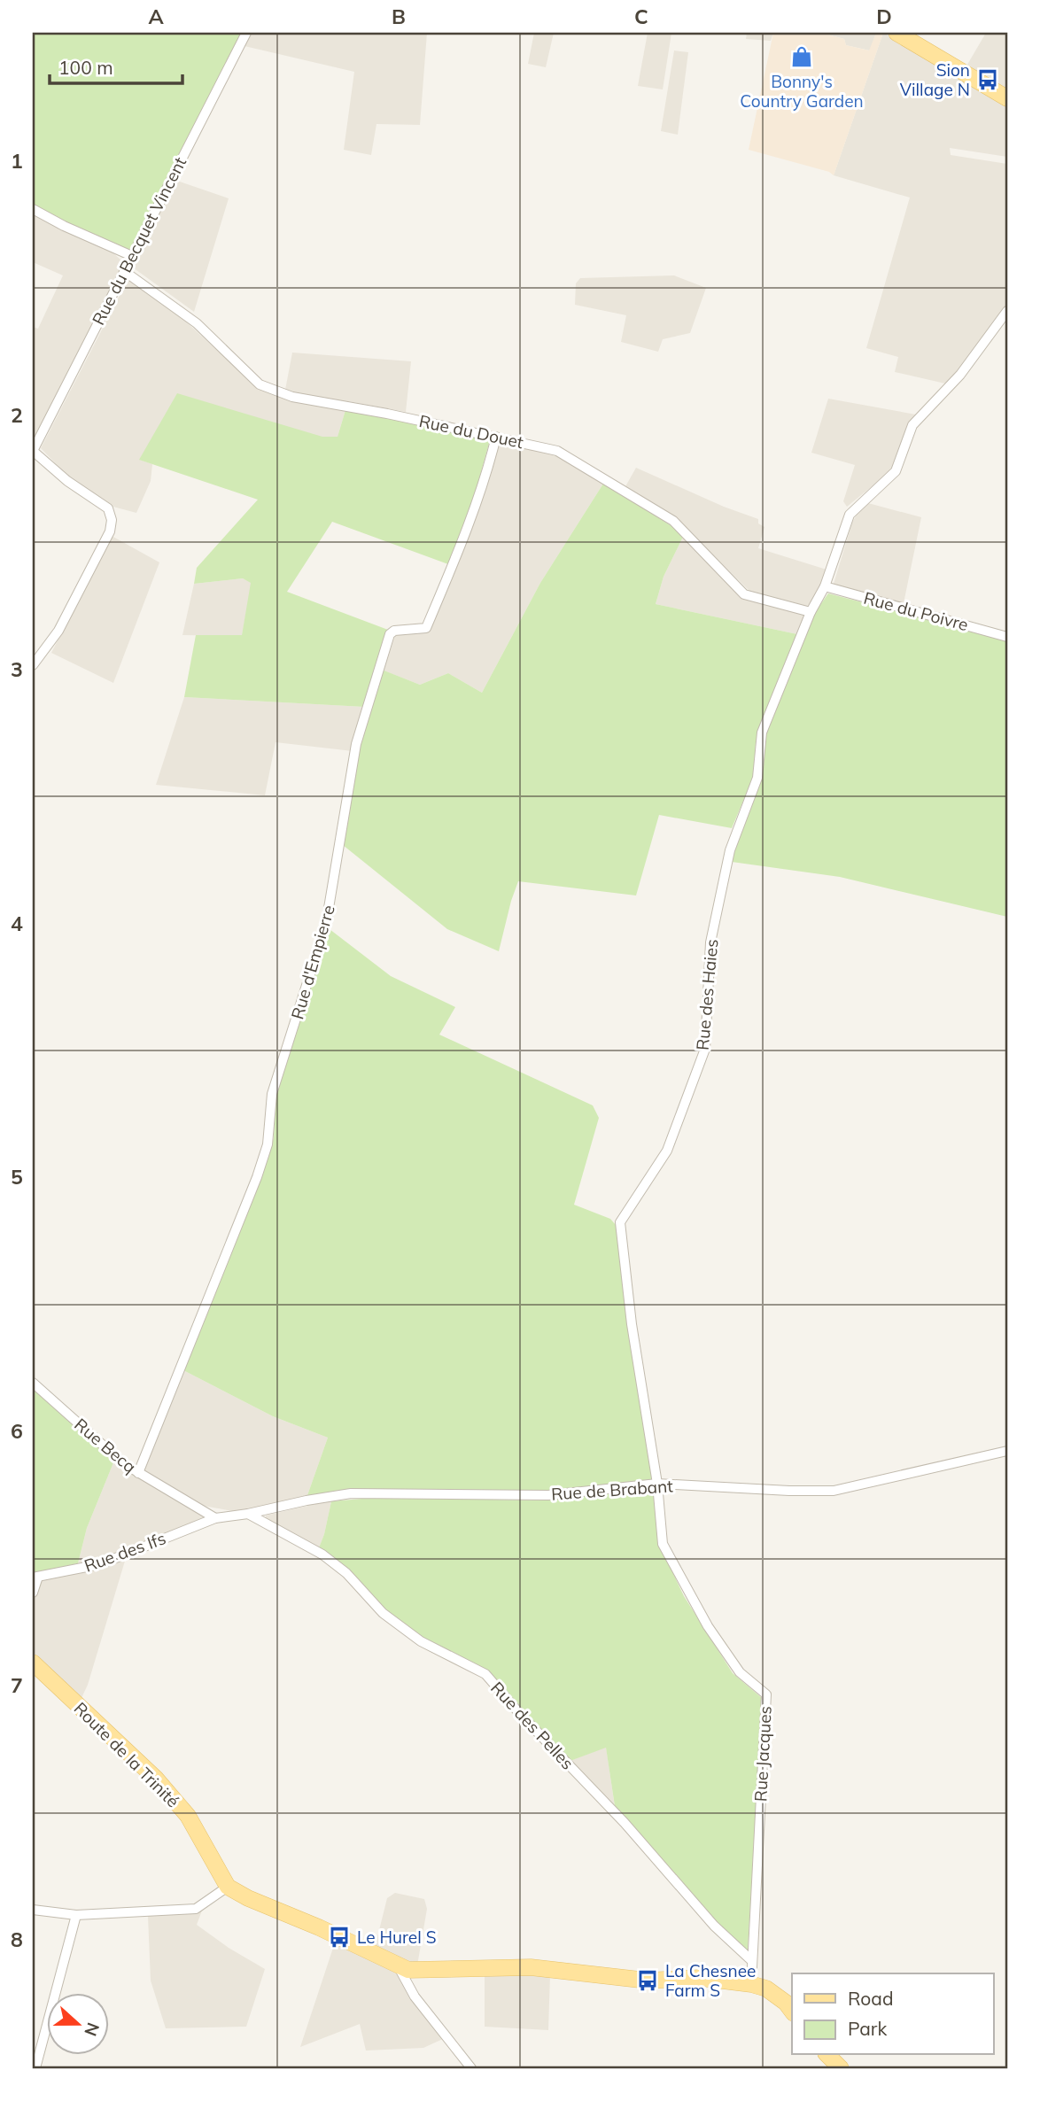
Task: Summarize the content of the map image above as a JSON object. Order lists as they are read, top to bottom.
{
  "streets": {
    "main road": ["Route de la Trinité"],
    "street": [
      "Rue du Becquet Vincent",
      "Rue du Douet",
      "Rue du Poivre",
      "Rue d'Empierre",
      "Rue des Haies",
      "Rue Becq",
      "Rue de Brabant",
      "Rue des Ifs",
      "Rue des Pelles",
      "Rue Jacques"
    ]
  },
  "crossings": [
    ["Rue du Becquet Vincent", "Rue du Douet"],
    ["Rue du Douet", "Rue d'Empierre"],
    ["Rue du Douet", "Rue des Haies"],
    ["Rue du Poivre", "Rue des Haies"],
    ["Rue d'Empierre", "Rue Becq"],
    ["Rue des Haies", "Rue de Brabant"],
    ["Rue des Haies", "Rue Jacques"],
    ["Rue Becq", "Rue de Brabant"],
    ["Rue Becq", "Rue des Ifs"],
    ["Rue de Brabant", "Rue des Ifs"],
    ["Rue de Brabant", "Rue des Pelles"],
    ["Rue de Brabant", "Rue Jacques"],
    ["Rue des Pelles", "Rue Jacques"]
  ],
  "places": {
    "shop": ["Bonny's Country Garden"],
    "bus stop": ["Sion Village N", "Le Hurel S", "La Chesnee Farm S"]
  },
  "legend": ["Road", "Park"],
  "scale_bar": "100 m",
  "north": "right",
  "grid": {
    "columns": [
      "A",
      "B",
      "C",
      "D"
    ],
    "rows": [
      "1",
      "2",
      "3",
      "4",
      "5",
      "6",
      "7",
      "8"
    ]
  }
}
